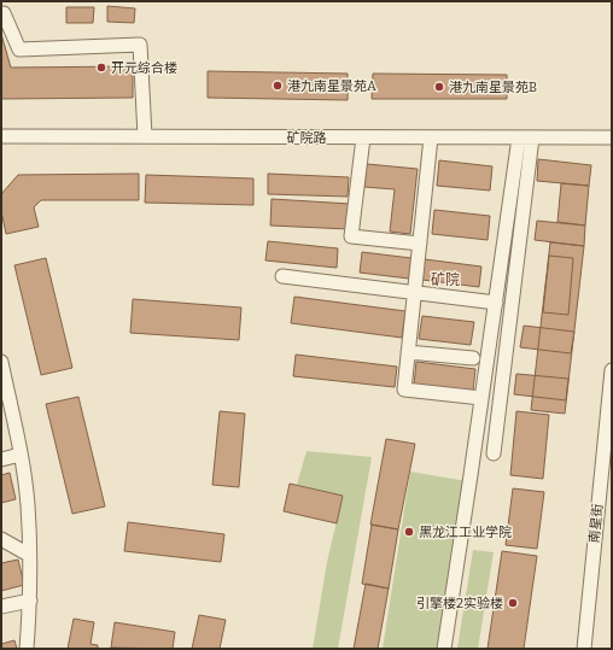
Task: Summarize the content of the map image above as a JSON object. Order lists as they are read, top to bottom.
{
  "streets": {
    "street": ["矿院路", "南星街"]
  },
  "districts": ["矿院"],
  "places": [
    "开元综合楼",
    "港九南星景苑A",
    "港九南星景苑B",
    "黑龙江工业学院",
    "引擎楼2实验楼"
  ]
}
